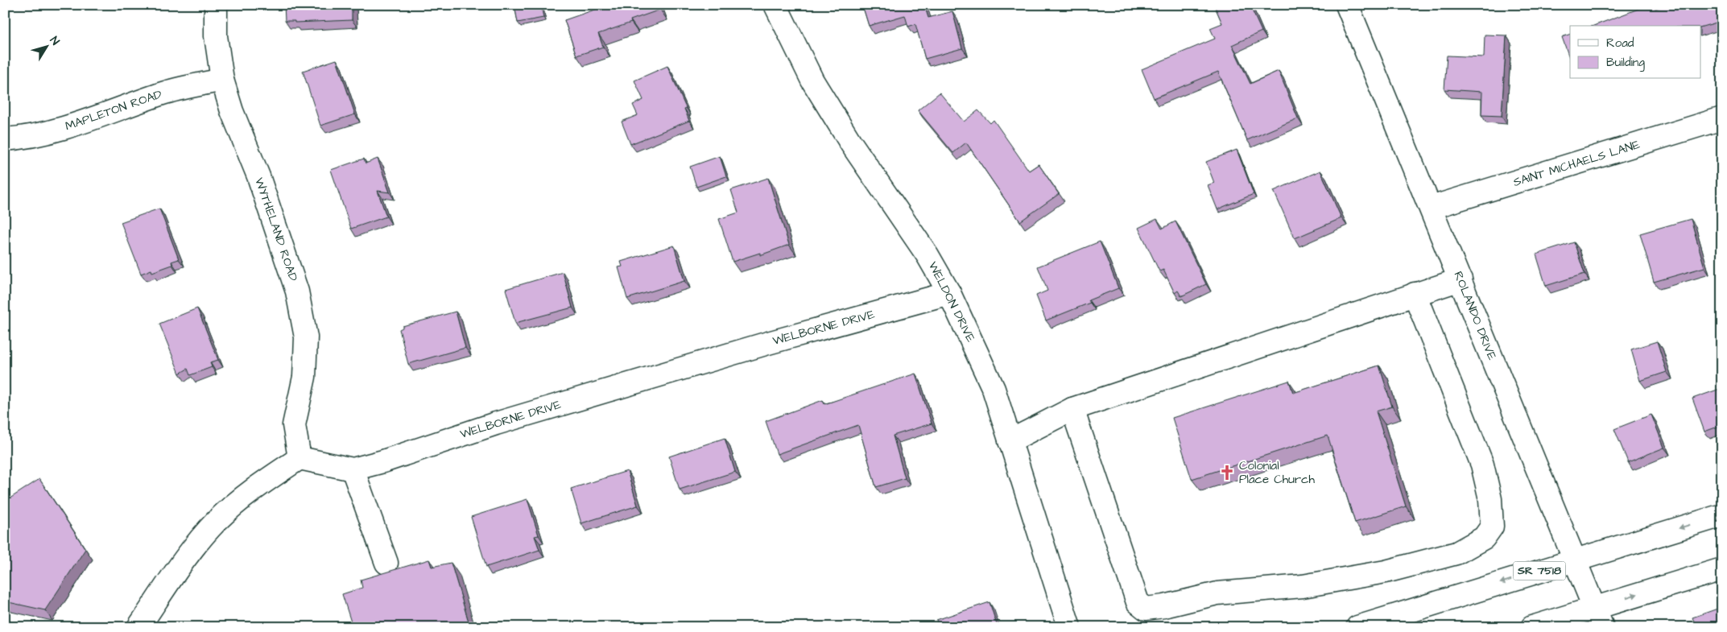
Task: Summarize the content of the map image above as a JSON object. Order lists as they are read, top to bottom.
{
  "streets": {
    "main road": [
      "MAPLETON ROAD",
      "SAINT MICHAELS LANE",
      "WYTHELAND ROAD",
      "WELDON DRIVE",
      "ROLANDO DRIVE",
      "WELBORNE DRIVE",
      "SR 7518"
    ]
  },
  "crossings": [
    ["MAPLETON ROAD", "WYTHELAND ROAD"],
    ["SAINT MICHAELS LANE", "ROLANDO DRIVE"],
    ["WYTHELAND ROAD", "WELBORNE DRIVE"],
    ["WELDON DRIVE", "WELBORNE DRIVE"],
    ["ROLANDO DRIVE", "SR 7518"]
  ],
  "places": {
    "church": ["Colonial Place Church"]
  },
  "legend": ["Road", "Building"],
  "north": "top right"
}
